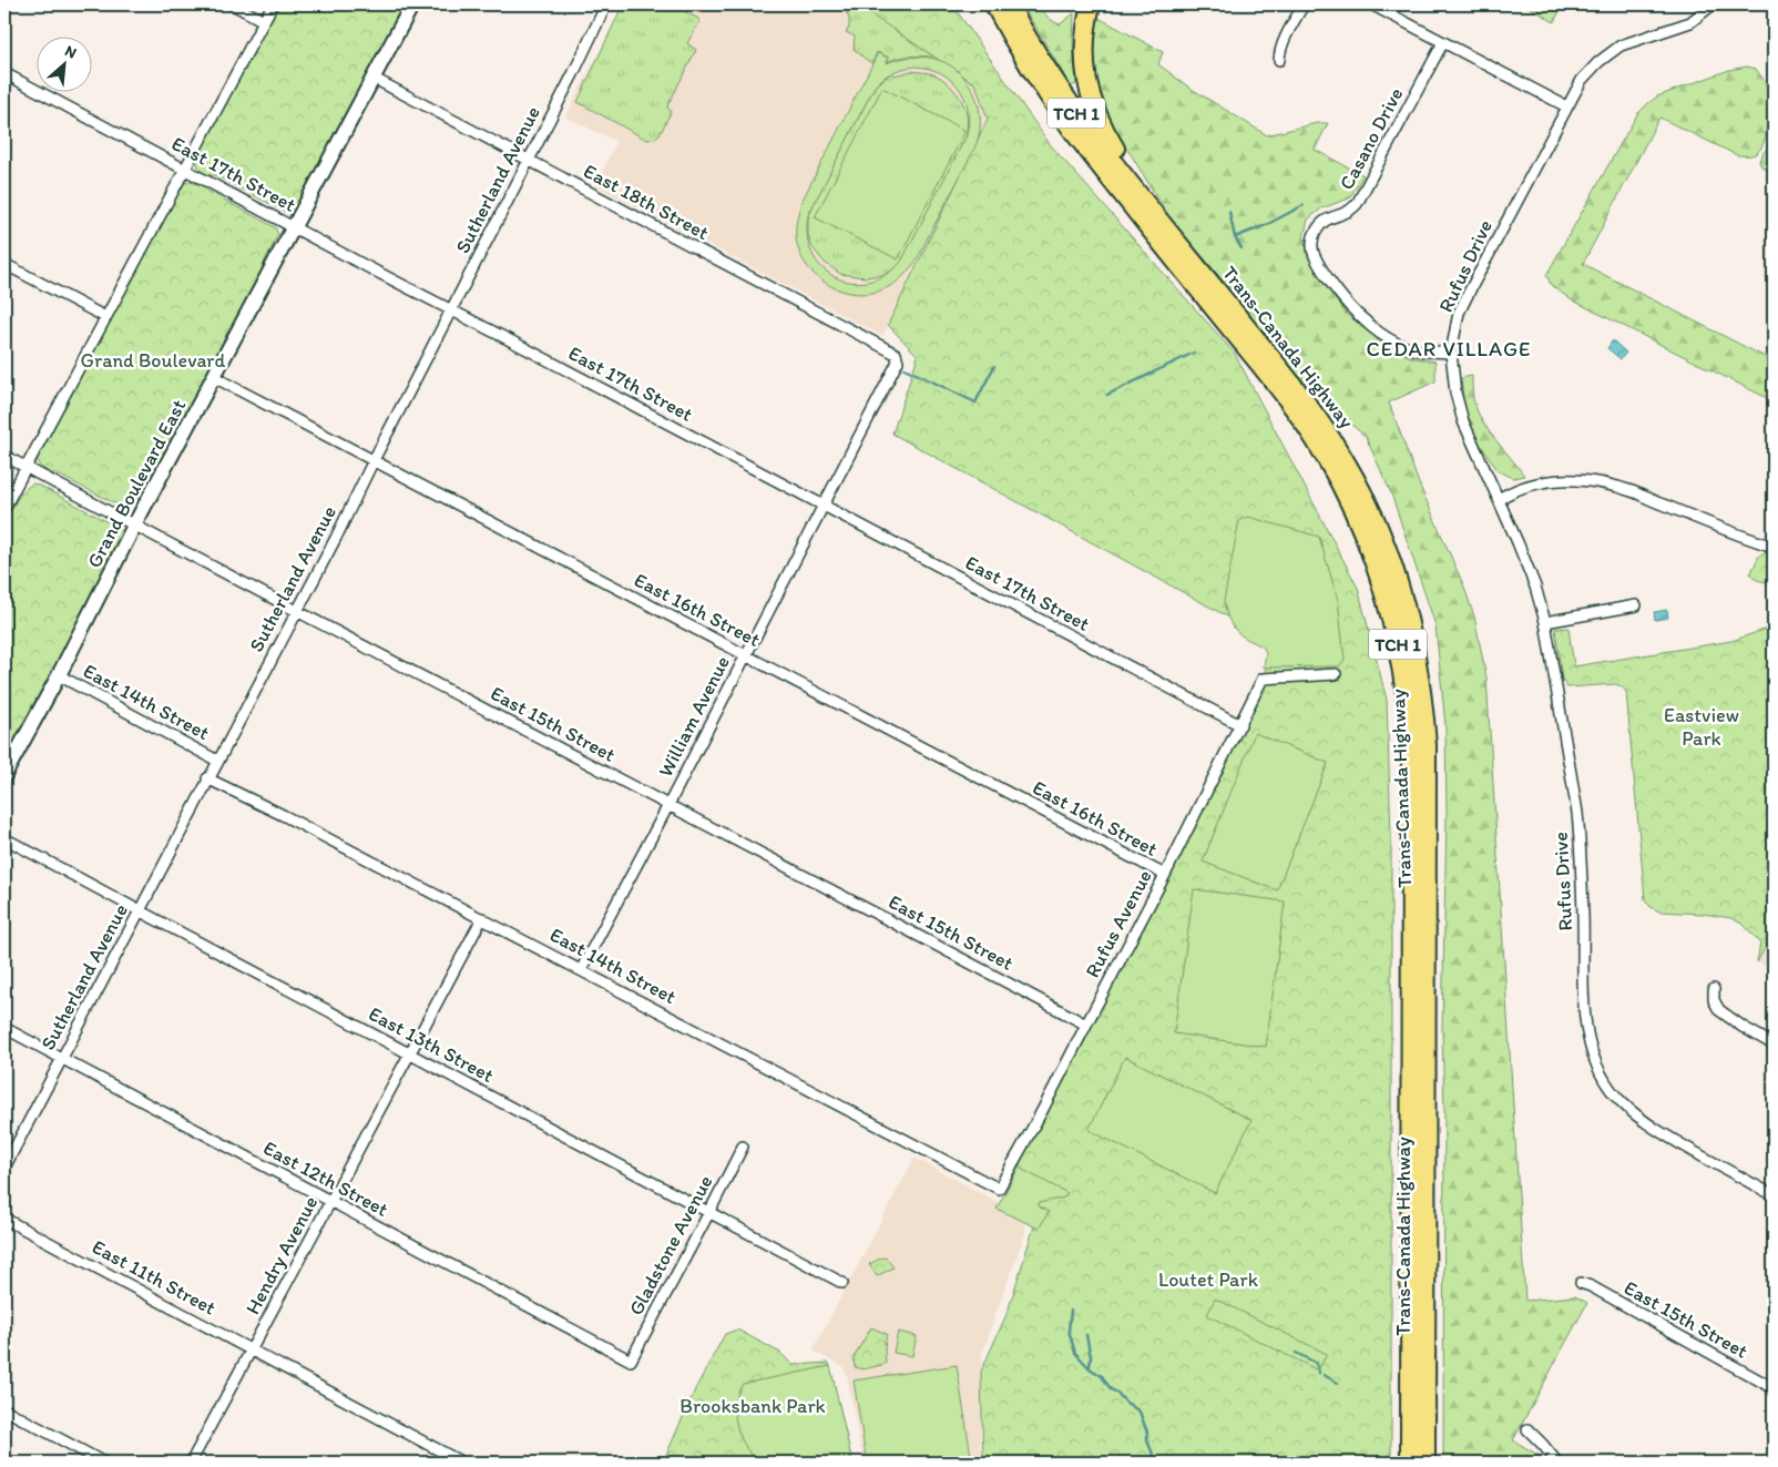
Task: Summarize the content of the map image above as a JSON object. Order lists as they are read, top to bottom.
{
  "streets": {
    "highway": ["TCH 1", "Trans-Canada Highway"],
    "main road": ["Grand Boulevard East"],
    "street": [
      "Casano Drive",
      "East 17th Street",
      "Sutherland Avenue",
      "East 18th Street",
      "Rufus Drive",
      "East 16th Street",
      "East 14th Street",
      "William Avenue",
      "East 15th Street",
      "Rufus Avenue",
      "East 13th Street",
      "East 12th Street",
      "Gladstone Avenue",
      "Hendry Avenue",
      "East 11th Street"
    ]
  },
  "crossings": [
    ["Casano Drive", "Rufus Drive"],
    ["East 17th Street", "Sutherland Avenue"],
    ["East 17th Street", "Grand Boulevard East"],
    ["East 17th Street", "William Avenue"],
    ["East 17th Street", "Rufus Avenue"],
    ["Sutherland Avenue", "East 18th Street"],
    ["Sutherland Avenue", "East 16th Street"],
    ["Sutherland Avenue", "East 14th Street"],
    ["Sutherland Avenue", "East 15th Street"],
    ["Sutherland Avenue", "East 13th Street"],
    ["Sutherland Avenue", "East 12th Street"],
    ["East 18th Street", "Grand Boulevard East"],
    ["East 18th Street", "William Avenue"],
    ["Grand Boulevard East", "East 16th Street"],
    ["Grand Boulevard East", "East 14th Street"],
    ["Grand Boulevard East", "East 15th Street"],
    ["East 16th Street", "William Avenue"],
    ["East 16th Street", "Rufus Avenue"],
    ["East 14th Street", "William Avenue"],
    ["East 14th Street", "Rufus Avenue"],
    ["East 14th Street", "Hendry Avenue"],
    ["William Avenue", "East 15th Street"],
    ["East 15th Street", "Rufus Avenue"],
    ["East 13th Street", "Gladstone Avenue"],
    ["East 13th Street", "Hendry Avenue"],
    ["East 12th Street", "Gladstone Avenue"],
    ["East 12th Street", "Hendry Avenue"],
    ["Hendry Avenue", "East 11th Street"]
  ],
  "districts": ["CEDAR VILLAGE"],
  "parks": [
    "Grand Boulevard",
    "Eastview Park",
    "Loutet Park",
    "Brooksbank Park"
  ],
  "north": "top right"
}
